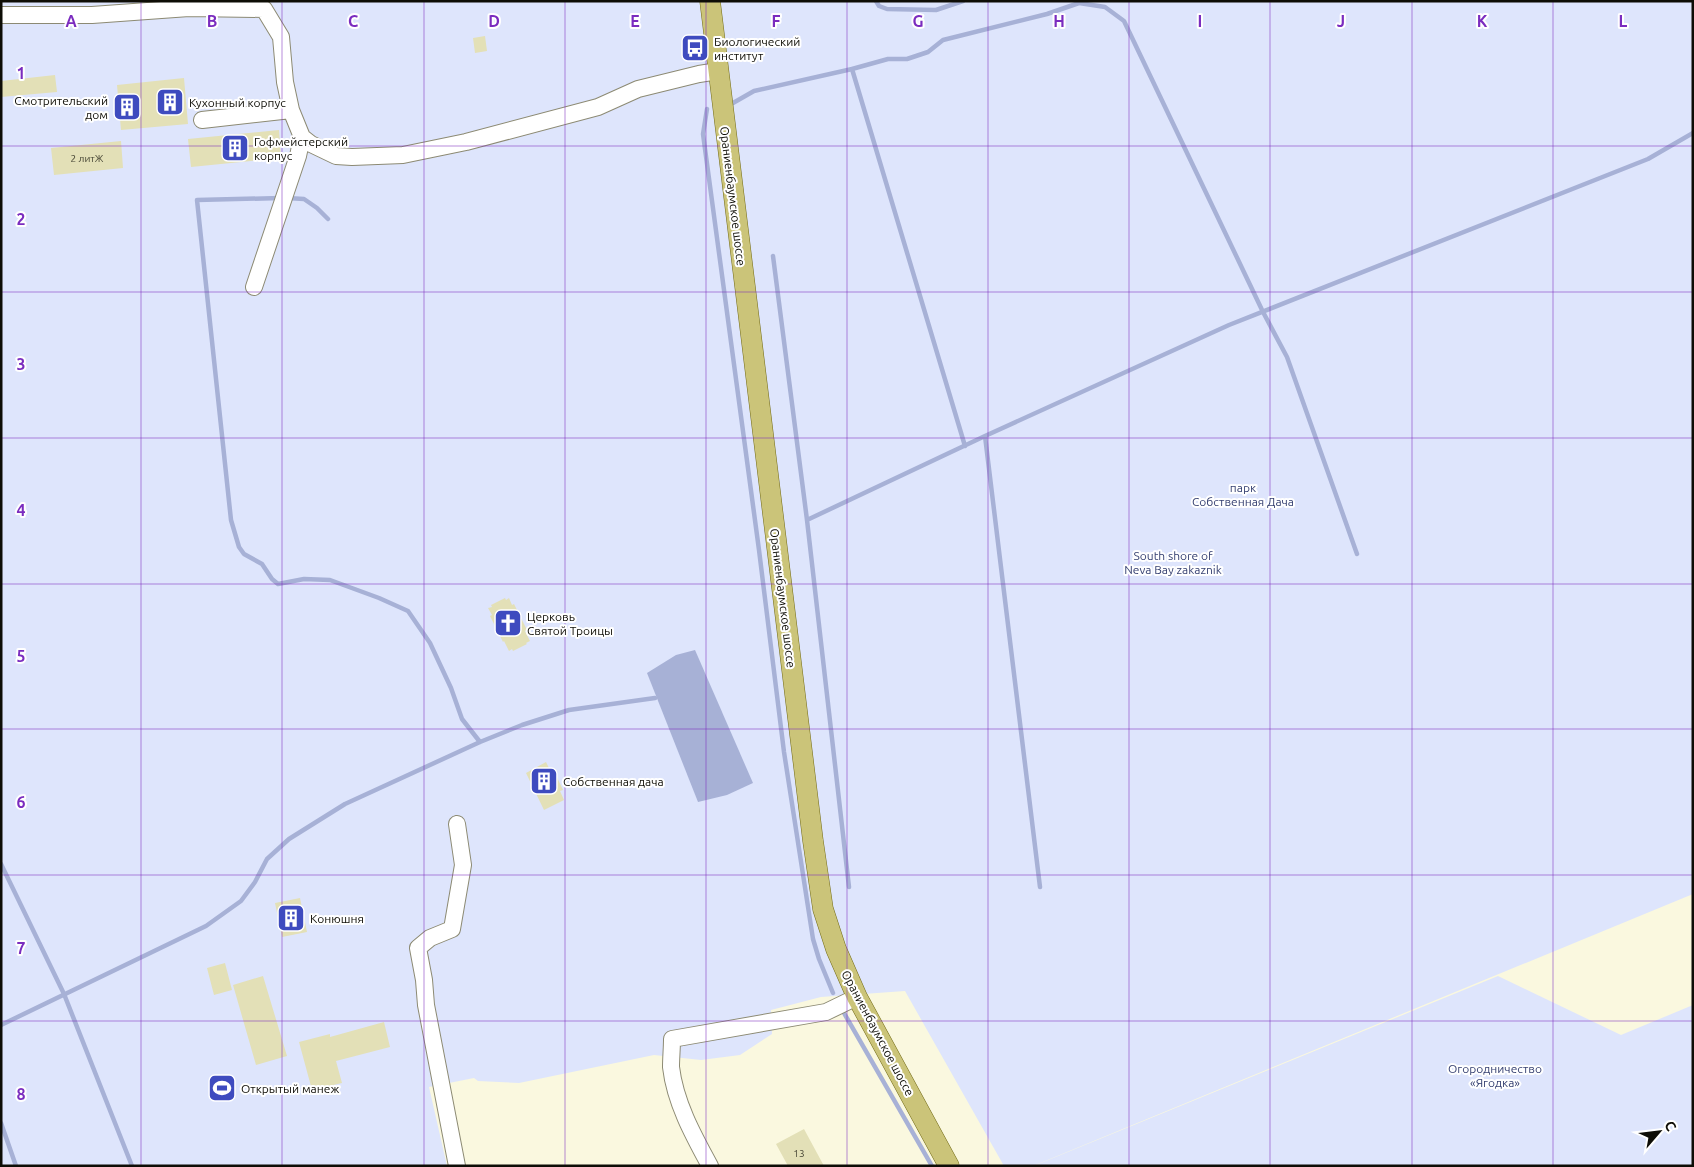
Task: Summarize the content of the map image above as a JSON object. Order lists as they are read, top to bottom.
{
  "streets": {
    "main road": ["Ораниенбаумское шоссе"]
  },
  "parks": ["парк Собственная Дача", "South shore of Neva Bay zakaznik", "Огородничество «Ягодка»"],
  "places": {
    "bus stop": ["Биологический институт"],
    "building": [
      "Кухонный корпус",
      "Смотрительский дом",
      "Гофмейстерский корпус",
      "Собственная дача",
      "Конюшня"
    ],
    "church": ["Церковь Святой Троицы"],
    "sports": ["Открытый манеж"]
  },
  "house_numbers": ["2 литЖ", "13"],
  "north": "top right",
  "grid": {
    "columns": [
      "A",
      "B",
      "C",
      "D",
      "E",
      "F",
      "G",
      "H",
      "I",
      "J",
      "K",
      "L"
    ],
    "rows": [
      "1",
      "2",
      "3",
      "4",
      "5",
      "6",
      "7",
      "8"
    ]
  }
}
